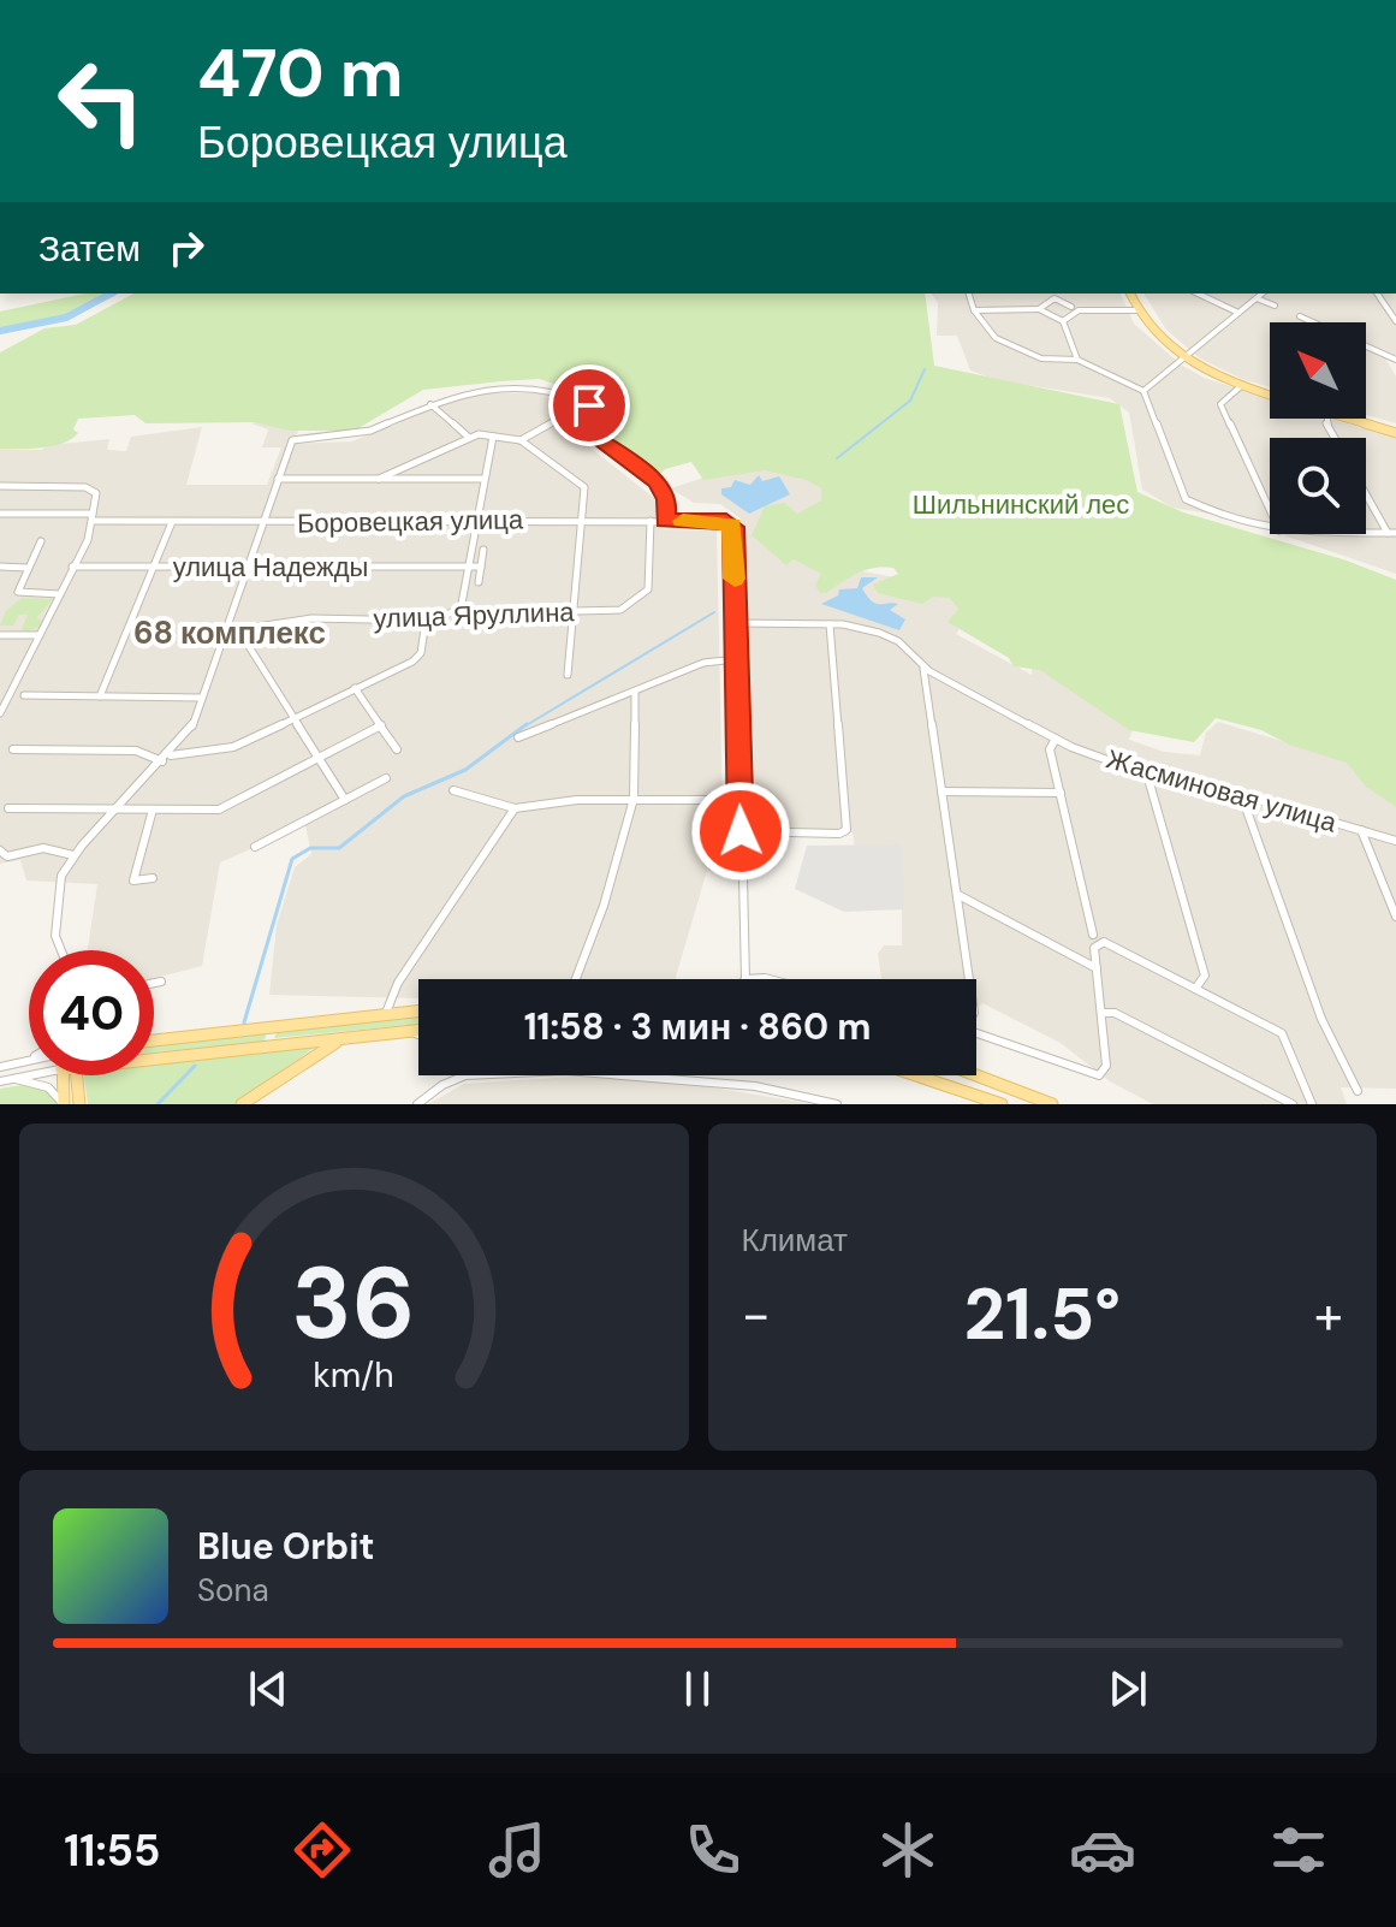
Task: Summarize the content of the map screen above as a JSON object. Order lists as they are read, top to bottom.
{
  "streets": {
    "street": [
      "Боровецкая улица",
      "улица Надежды",
      "улица Яруллина",
      "Жасминовая улица"
    ]
  },
  "crossings": [
    ["Боровецкая улица", "улица Яруллина"],
    ["Боровецкая улица", "Жасминовая улица"]
  ],
  "districts": ["68 комплекс"],
  "parks": ["Шильнинский лес"],
  "north": "top left",
  "page": {
    "turn": ["470 m", "Боровецкая улица"],
    "then": "Затем",
    "limit": "40",
    "trip": "11:58 · 3 мин · 860 m",
    "tile": "Климат",
    "heat": ["−", "21.5°", "+"],
    "song": ["Blue Orbit", "Sona"],
    "tabs": "11:55",
    "gauge": ["36", "km/h"]
  }
}
